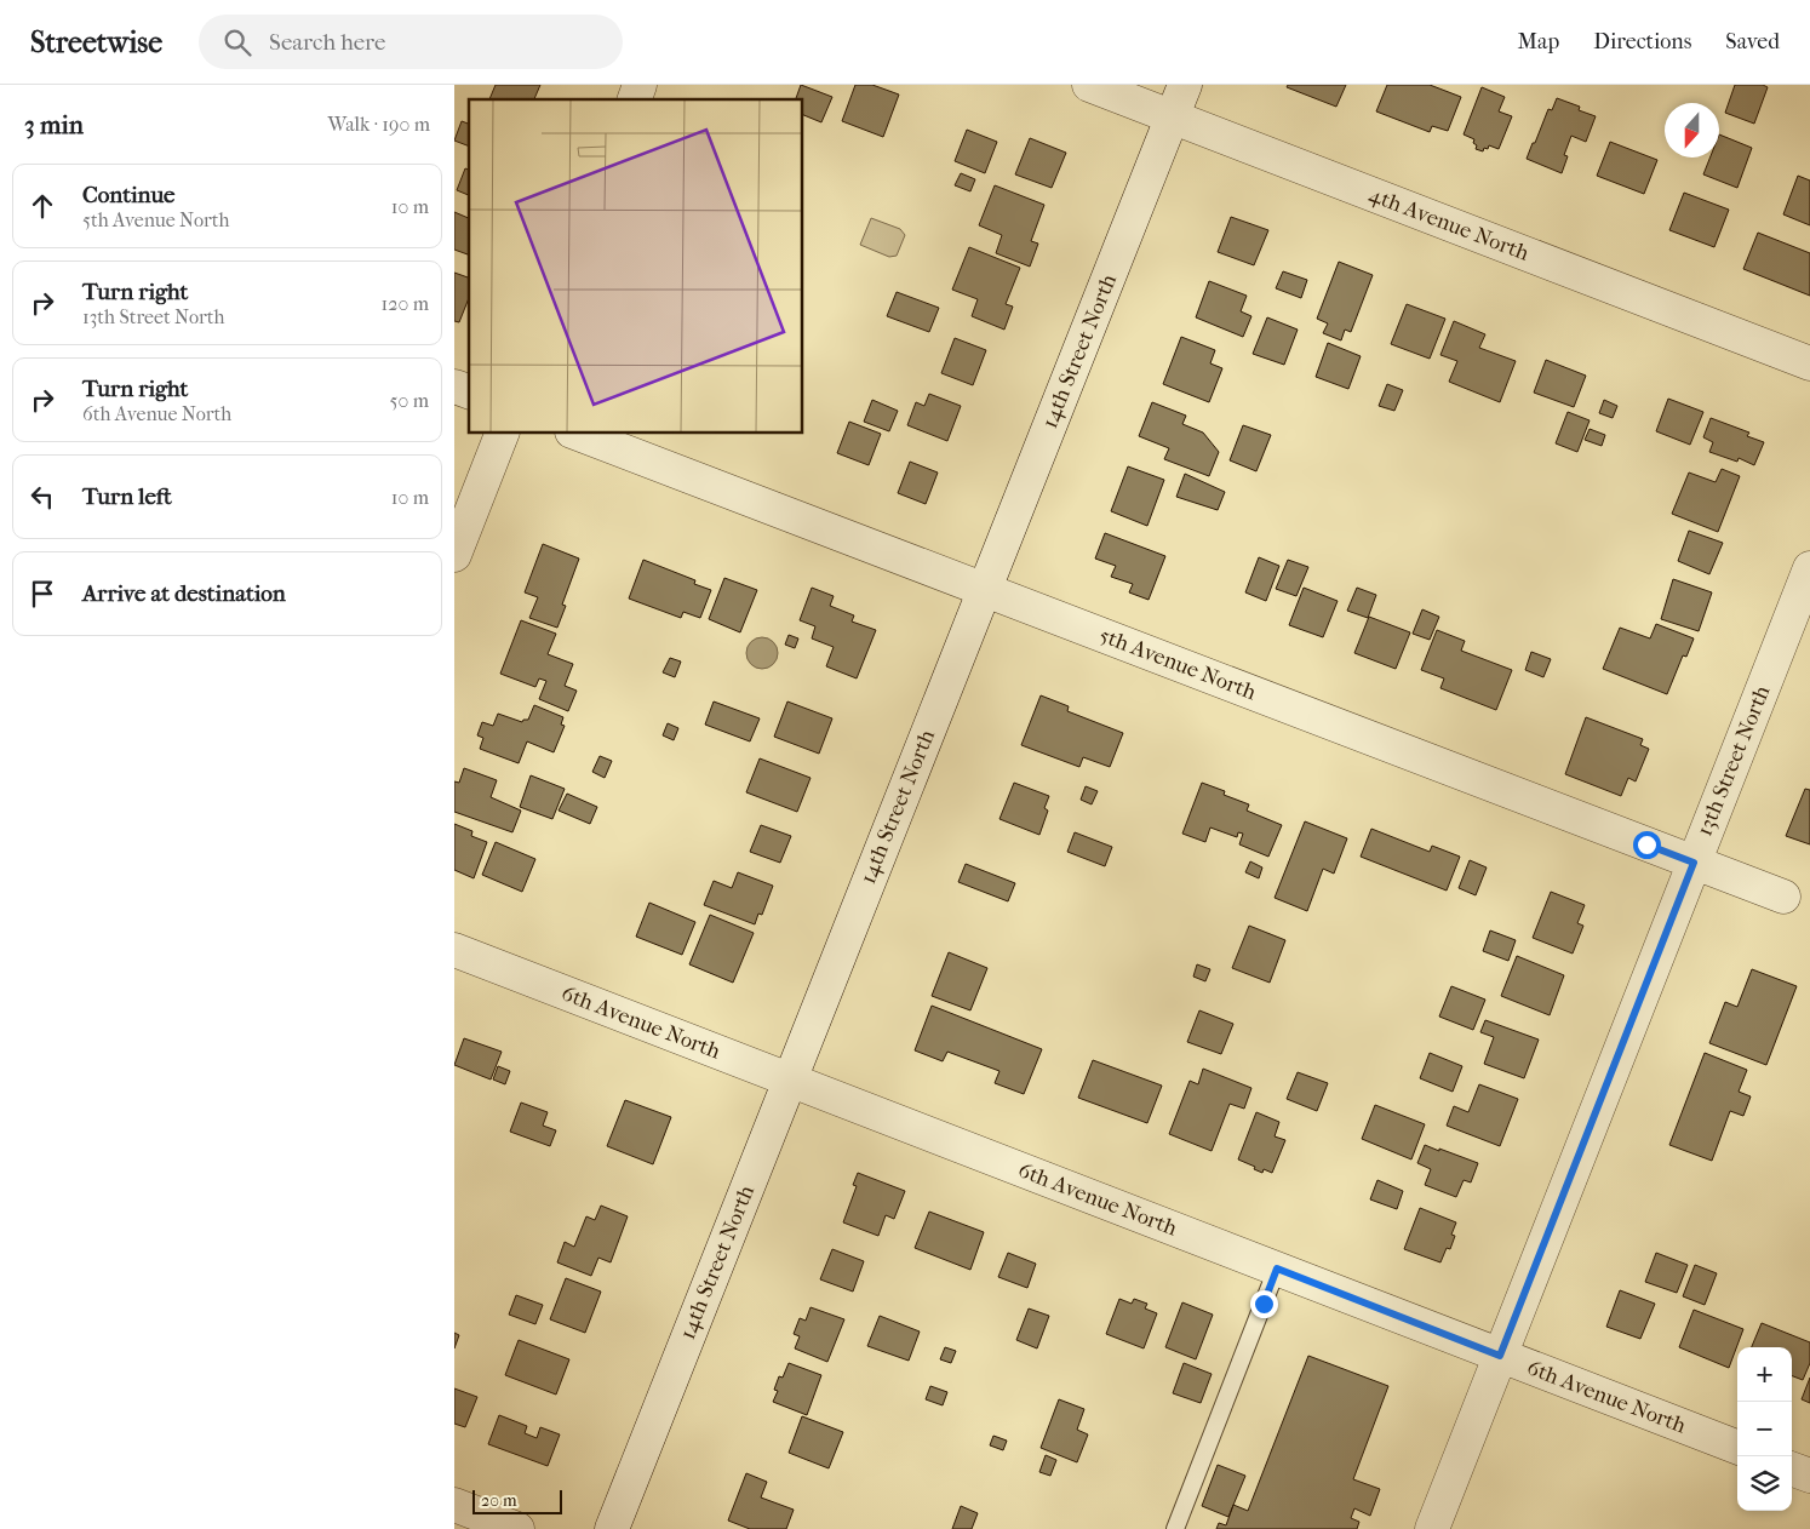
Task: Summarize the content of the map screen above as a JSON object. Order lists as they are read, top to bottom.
{
  "streets": {
    "street": [
      "4th Avenue North",
      "14th Street North",
      "5th Avenue North",
      "13th Street North",
      "6th Avenue North"
    ]
  },
  "crossings": [
    ["4th Avenue North", "14th Street North"],
    ["14th Street North", "5th Avenue North"],
    ["14th Street North", "6th Avenue North"],
    ["5th Avenue North", "13th Street North"],
    ["13th Street North", "6th Avenue North"]
  ],
  "scale_bar": "20 m",
  "north": "bottom",
  "page": {
    "header": "Streetwise",
    "search": "Search here",
    "nav": ["Map", "Directions", "Saved"],
    "heading": ["3 min", "Walk · 190 m"],
    "list": [
      ["Continue", "5th Avenue North", "10 m"],
      ["Turn right", "13th Street North", "120 m"],
      ["Turn right", "6th Avenue North", "50 m"],
      ["Turn left", "10 m"],
      "Arrive at destination"
    ],
    "map_buttons": ["+", "−"],
    "scale": "20 m"
  }
}
